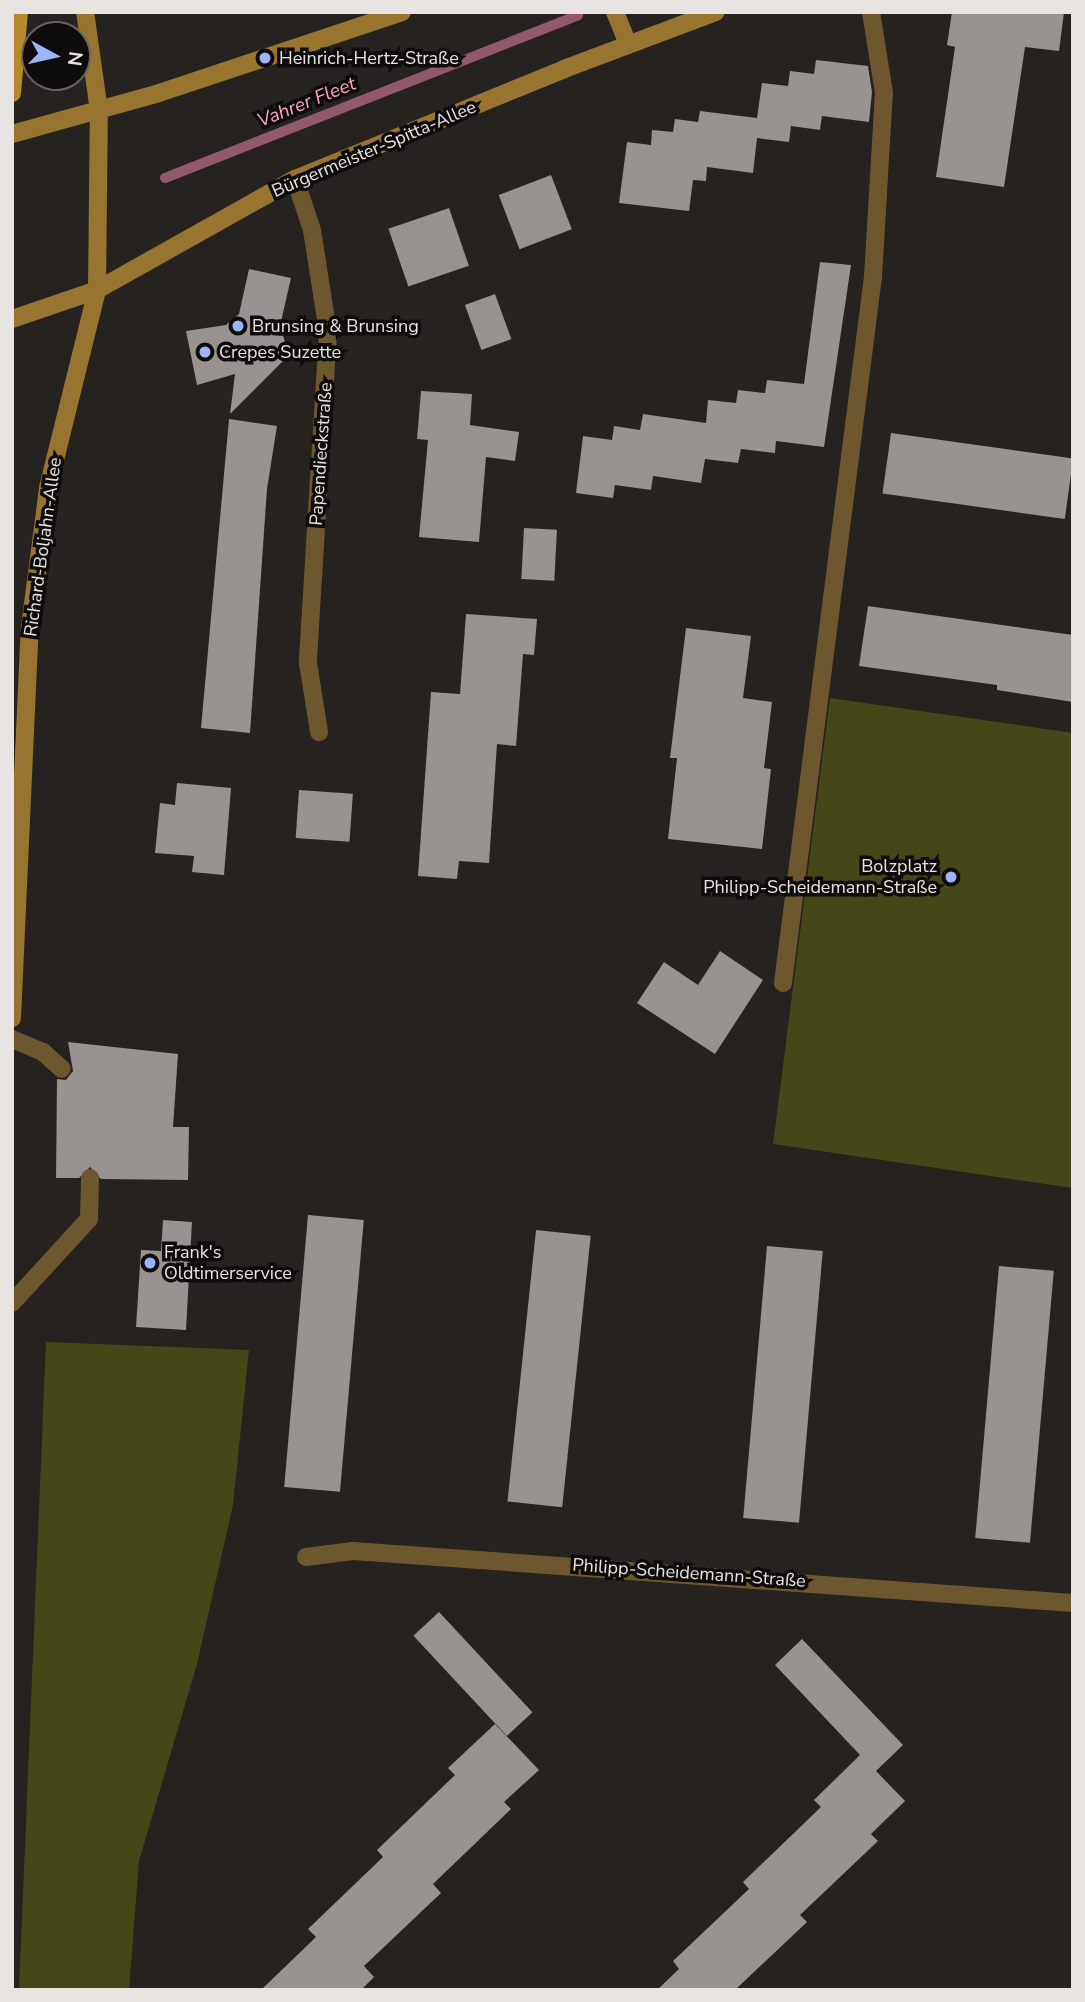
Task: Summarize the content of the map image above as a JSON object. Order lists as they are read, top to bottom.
{
  "streets": {
    "main road": ["Bürgermeister-Spitta-Allee", "Richard-Boljahn-Allee"],
    "street": ["Papendieckstraße", "Philipp-Scheidemann-Straße"]
  },
  "crossings": [
    ["Bürgermeister-Spitta-Allee", "Papendieckstraße"],
    ["Bürgermeister-Spitta-Allee", "Richard-Boljahn-Allee"]
  ],
  "water": ["Vahrer Fleet"],
  "places": [
    "Heinrich-Hertz-Straße",
    "Brunsing & Brunsing",
    "Crepes Suzette",
    "Bolzplatz Philipp-Scheidemann-Straße",
    "Frank's Oldtimerservice"
  ],
  "north": "right"
}
